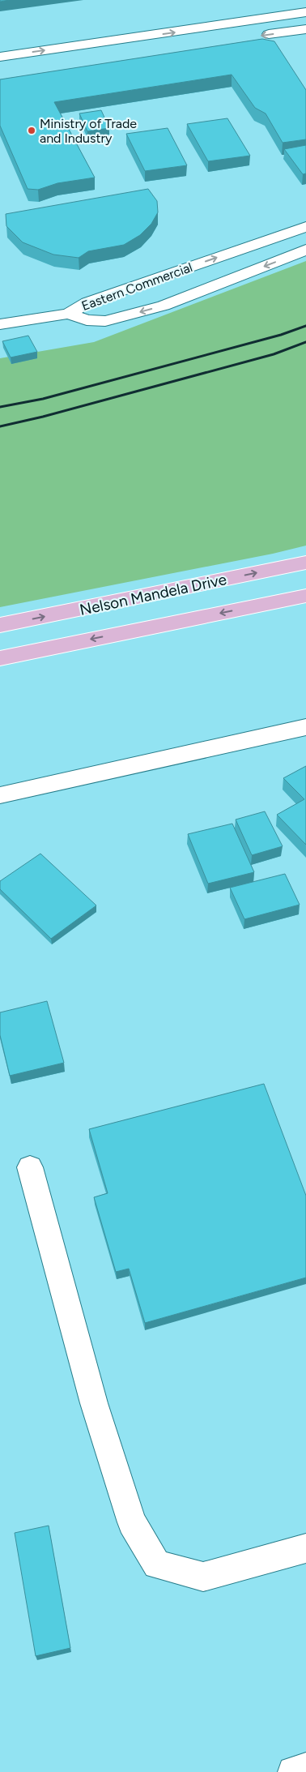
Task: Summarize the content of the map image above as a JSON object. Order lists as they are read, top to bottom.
{
  "streets": {
    "main road": ["Nelson Mandela Drive"],
    "street": ["Eastern Commercial"]
  },
  "places": ["Ministry of Trade and Industry"]
}
